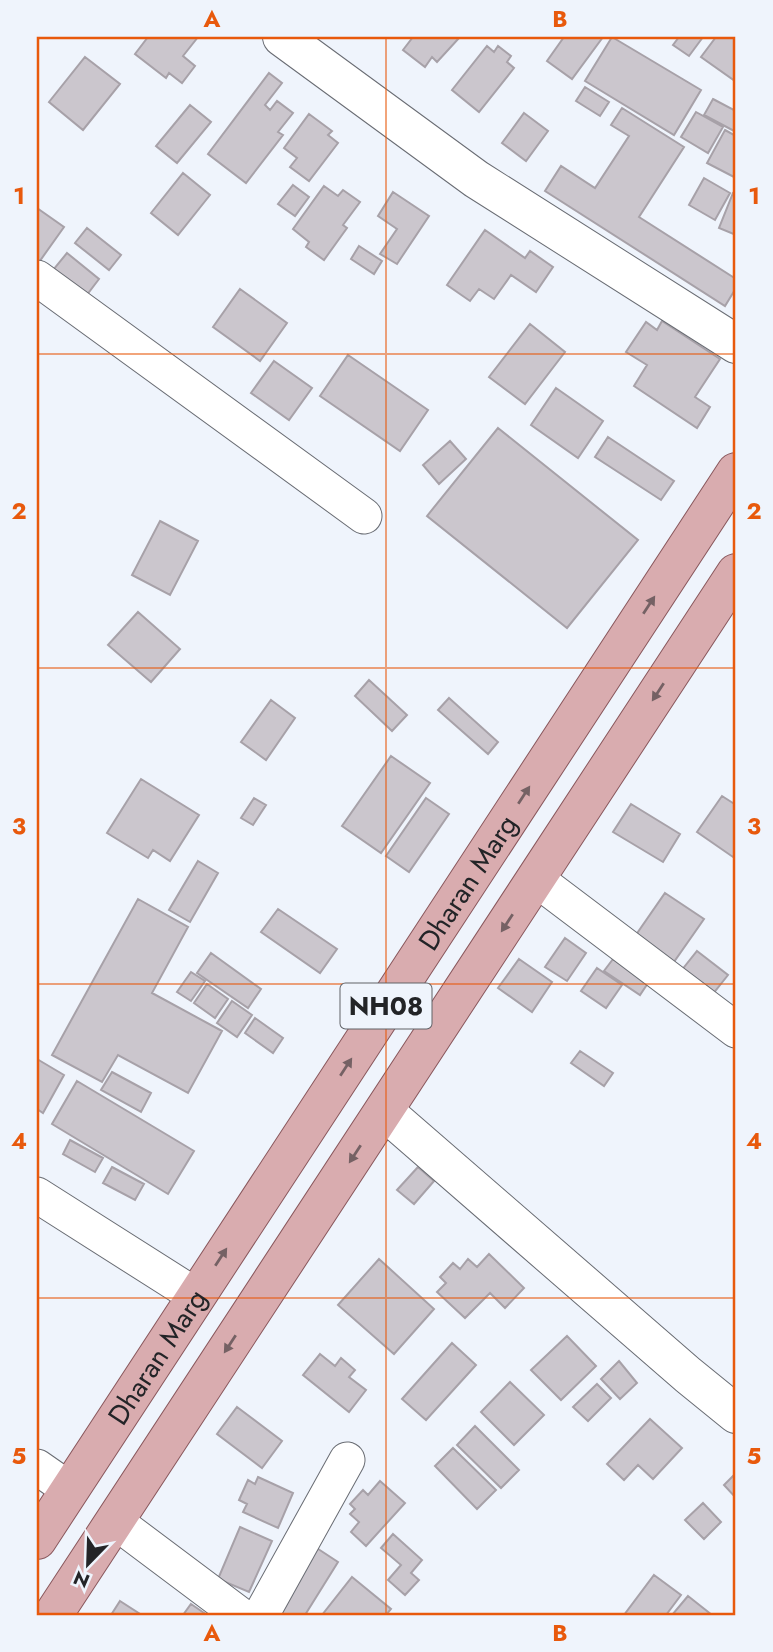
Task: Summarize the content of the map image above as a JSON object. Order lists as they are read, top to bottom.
{
  "streets": {
    "main road": ["Dharan Marg", "NH08"]
  },
  "north": "bottom left",
  "grid": {
    "columns": ["A", "B"],
    "rows": [
      "1",
      "2",
      "3",
      "4",
      "5"
    ]
  }
}
